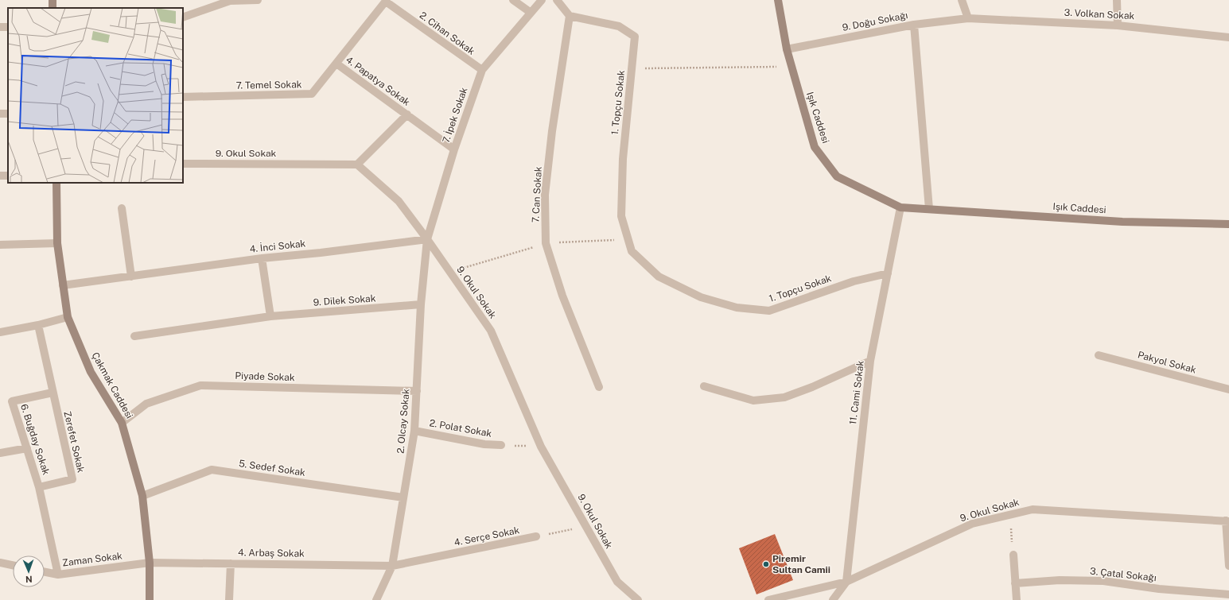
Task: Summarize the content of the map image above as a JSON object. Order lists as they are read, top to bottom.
{
  "streets": {
    "main road": ["Işık Caddesi", "Çakmak Caddesi"],
    "street": [
      "3. Volkan Sokak",
      "9. Doğu Sokağı",
      "2. Cihan Sokak",
      "4. Papatya Sokak",
      "7. Temel Sokak",
      "1. Topçu Sokak",
      "7. İpek Sokak",
      "9. Okul Sokak",
      "7. Can Sokak",
      "4. İnci Sokak",
      "9. Dilek Sokak",
      "Pakyol Sokak",
      "Piyade Sokak",
      "11. Cami Sokak",
      "2. Olcay Sokak",
      "2. Polat Sokak",
      "6. Buğday Sokak",
      "Zerefet Sokak",
      "5. Sedef Sokak",
      "4. Serçe Sokak",
      "4. Arbaş Sokak",
      "Zaman Sokak",
      "3. Çatal Sokağı"
    ]
  },
  "crossings": [
    ["3. Volkan Sokak", "9. Doğu Sokağı"],
    ["9. Doğu Sokağı", "Işık Caddesi"],
    ["2. Cihan Sokak", "7. Temel Sokak"],
    ["2. Cihan Sokak", "7. İpek Sokak"],
    ["4. Papatya Sokak", "7. Temel Sokak"],
    ["4. Papatya Sokak", "7. İpek Sokak"],
    ["4. Papatya Sokak", "9. Okul Sokak"],
    ["1. Topçu Sokak", "7. Can Sokak"],
    ["1. Topçu Sokak", "11. Cami Sokak"],
    ["7. İpek Sokak", "9. Okul Sokak"],
    ["7. İpek Sokak", "4. İnci Sokak"],
    ["7. İpek Sokak", "2. Olcay Sokak"],
    ["Işık Caddesi", "11. Cami Sokak"],
    ["9. Okul Sokak", "4. İnci Sokak"],
    ["9. Okul Sokak", "11. Cami Sokak"],
    ["9. Okul Sokak", "2. Olcay Sokak"],
    ["9. Okul Sokak", "2. Polat Sokak"],
    ["4. İnci Sokak", "Çakmak Caddesi"],
    ["4. İnci Sokak", "2. Olcay Sokak"],
    ["9. Dilek Sokak", "2. Olcay Sokak"],
    ["Piyade Sokak", "Çakmak Caddesi"],
    ["Piyade Sokak", "2. Olcay Sokak"],
    ["Çakmak Caddesi", "5. Sedef Sokak"],
    ["Çakmak Caddesi", "4. Arbaş Sokak"],
    ["Çakmak Caddesi", "Zaman Sokak"],
    ["2. Olcay Sokak", "2. Polat Sokak"],
    ["2. Olcay Sokak", "5. Sedef Sokak"],
    ["2. Olcay Sokak", "4. Serçe Sokak"],
    ["2. Olcay Sokak", "4. Arbaş Sokak"],
    ["6. Buğday Sokak", "Zerefet Sokak"],
    ["4. Serçe Sokak", "4. Arbaş Sokak"],
    ["4. Arbaş Sokak", "Zaman Sokak"]
  ],
  "places": ["Piremir Sultan Camii"],
  "north": "bottom"
}
